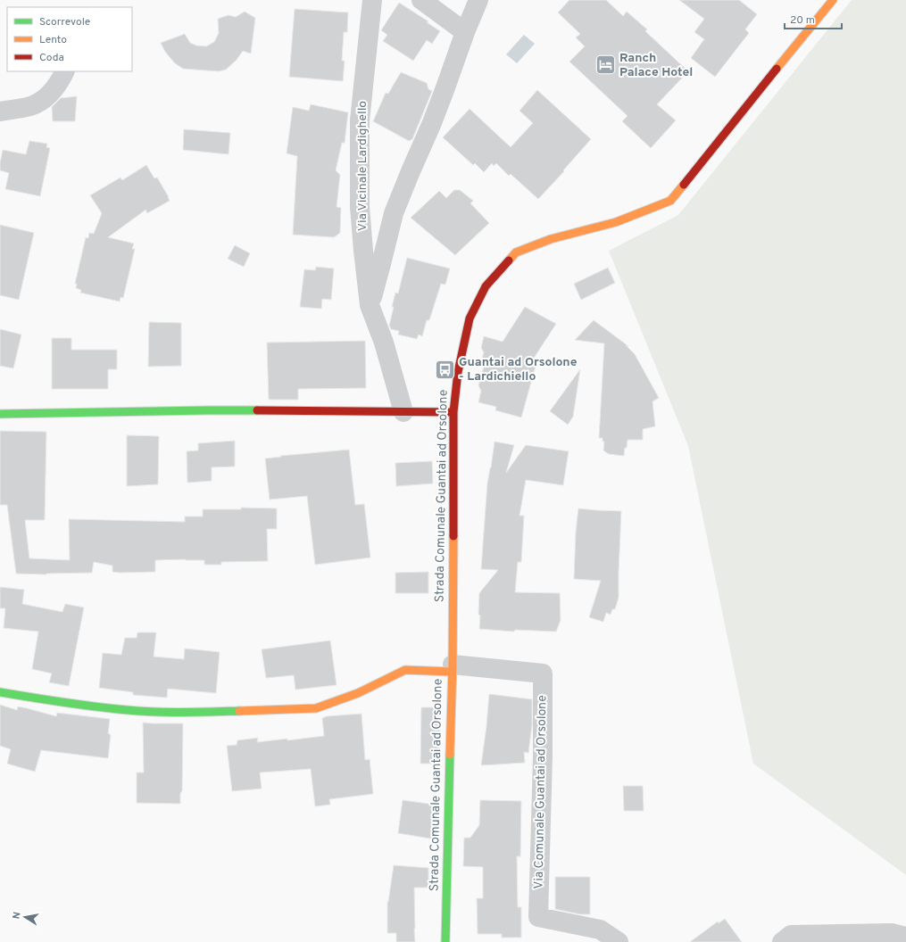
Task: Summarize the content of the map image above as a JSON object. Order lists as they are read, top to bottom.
{
  "streets": {
    "street": ["Via Vicinale Lardighello", "Strada Comunale Guantai ad Orsolone", "Via Comunale Guantai ad Orsolone"]
  },
  "crossings": [
    ["Strada Comunale Guantai ad Orsolone", "Via Comunale Guantai ad Orsolone"]
  ],
  "places": {
    "hotel": ["Ranch Palace Hotel"],
    "bus stop": ["Guantai ad Orsolone - Lardichiello"]
  },
  "legend": ["Scorrevole", "Lento", "Coda"],
  "scale_bar": "20 m",
  "north": "left"
}
